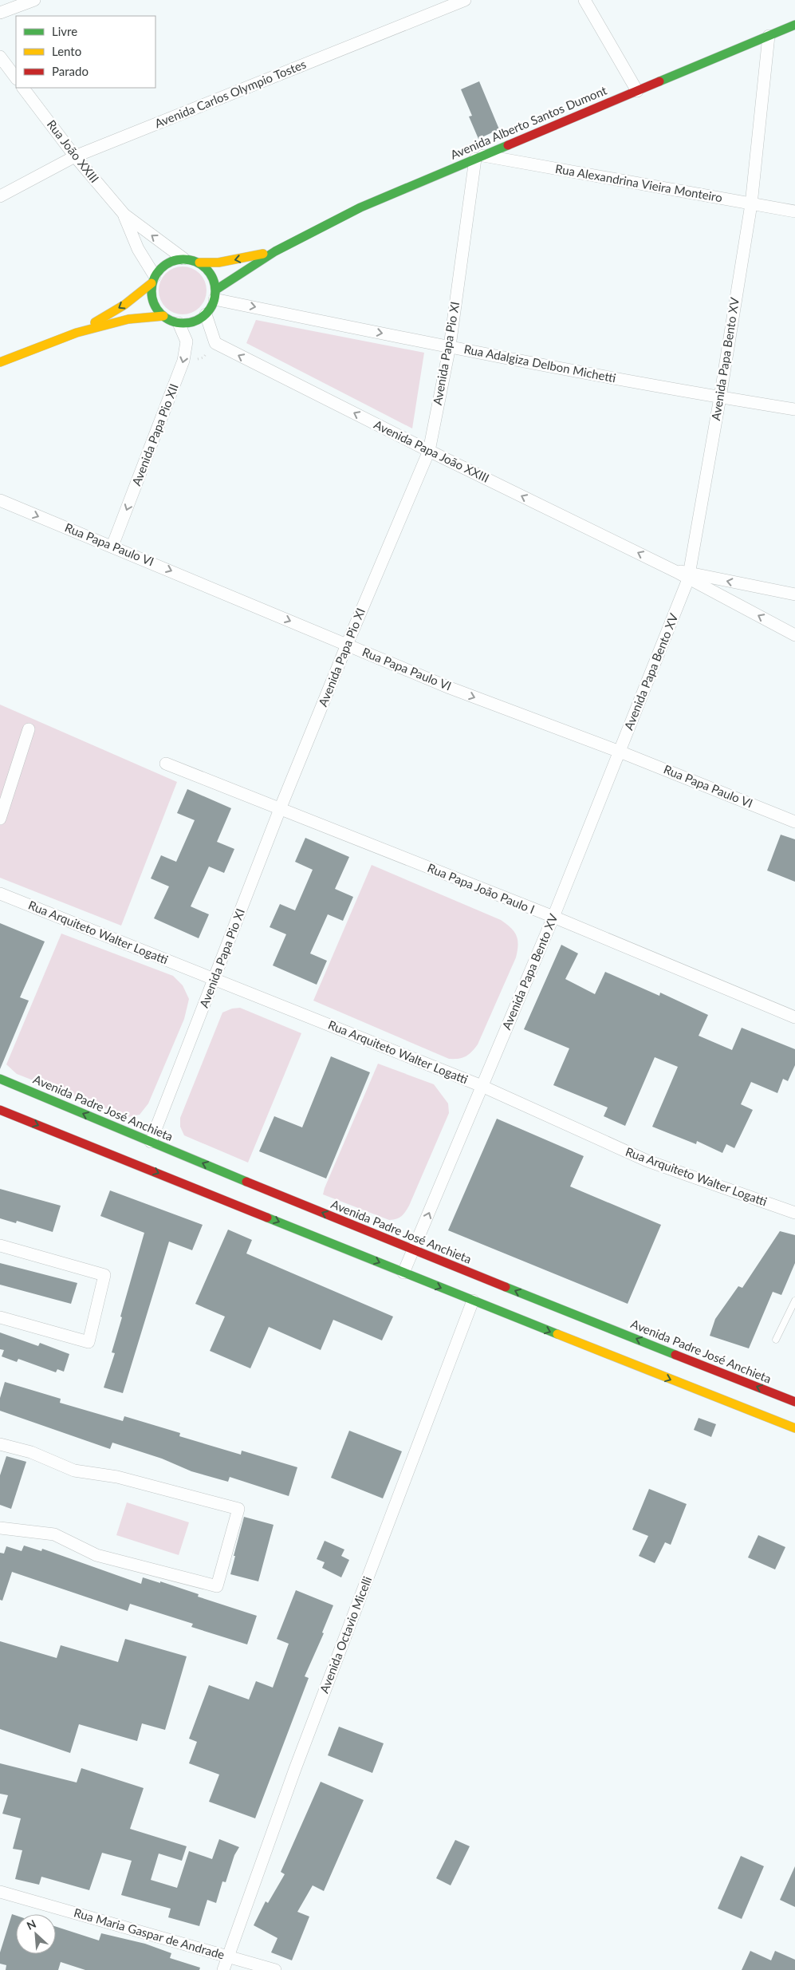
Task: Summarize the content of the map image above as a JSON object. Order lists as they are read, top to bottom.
{
  "streets": {
    "main road": ["Avenida Alberto Santos Dumont", "Avenida Padre José Anchieta"],
    "street": [
      "Avenida Carlos Olympio Tostes",
      "Rua João XXIII",
      "Rua Alexandrina Vieira Monteiro",
      "Avenida Papa Pio XI",
      "Avenida Papa Bento XV",
      "Rua Adalgiza Delbon Michetti",
      "Avenida Papa Pio XII",
      "Avenida Papa João XXIII",
      "Rua Papa Paulo VI",
      "Rua Papa João Paulo I",
      "Rua Arquiteto Walter Logatti",
      "Avenida Octavio Micelli",
      "Rua Maria Gaspar de Andrade"
    ]
  },
  "crossings": [
    ["Avenida Carlos Olympio Tostes", "Rua João XXIII"],
    ["Avenida Alberto Santos Dumont", "Rua João XXIII"],
    ["Avenida Alberto Santos Dumont", "Rua Alexandrina Vieira Monteiro"],
    ["Avenida Alberto Santos Dumont", "Avenida Papa Pio XI"],
    ["Avenida Alberto Santos Dumont", "Avenida Papa Bento XV"],
    ["Avenida Alberto Santos Dumont", "Rua Adalgiza Delbon Michetti"],
    ["Avenida Alberto Santos Dumont", "Avenida Papa Pio XII"],
    ["Avenida Alberto Santos Dumont", "Avenida Papa João XXIII"],
    ["Rua João XXIII", "Rua Adalgiza Delbon Michetti"],
    ["Rua João XXIII", "Avenida Papa Pio XII"],
    ["Rua João XXIII", "Avenida Papa João XXIII"],
    ["Rua Alexandrina Vieira Monteiro", "Avenida Papa Pio XI"],
    ["Rua Alexandrina Vieira Monteiro", "Avenida Papa Bento XV"],
    ["Avenida Papa Pio XI", "Rua Adalgiza Delbon Michetti"],
    ["Avenida Papa Pio XI", "Avenida Papa João XXIII"],
    ["Avenida Papa Pio XI", "Rua Papa Paulo VI"],
    ["Avenida Papa Pio XI", "Rua Papa João Paulo I"],
    ["Avenida Papa Pio XI", "Rua Arquiteto Walter Logatti"],
    ["Avenida Papa Pio XI", "Avenida Padre José Anchieta"],
    ["Avenida Papa Bento XV", "Rua Adalgiza Delbon Michetti"],
    ["Avenida Papa Bento XV", "Avenida Papa João XXIII"],
    ["Avenida Papa Bento XV", "Rua Papa Paulo VI"],
    ["Avenida Papa Bento XV", "Rua Papa João Paulo I"],
    ["Avenida Papa Bento XV", "Rua Arquiteto Walter Logatti"],
    ["Avenida Papa Bento XV", "Avenida Padre José Anchieta"],
    ["Rua Adalgiza Delbon Michetti", "Avenida Papa Pio XII"],
    ["Rua Adalgiza Delbon Michetti", "Avenida Papa João XXIII"],
    ["Avenida Papa Pio XII", "Avenida Papa João XXIII"],
    ["Avenida Papa Pio XII", "Rua Papa Paulo VI"],
    ["Avenida Octavio Micelli", "Rua Maria Gaspar de Andrade"]
  ],
  "one_way": [
    "Rua Adalgiza Delbon Michetti",
    "Avenida Papa Pio XII",
    "Avenida Papa João XXIII",
    "Rua Papa Paulo VI"
  ],
  "legend": ["Livre", "Lento", "Parado"],
  "north": "top left"
}
